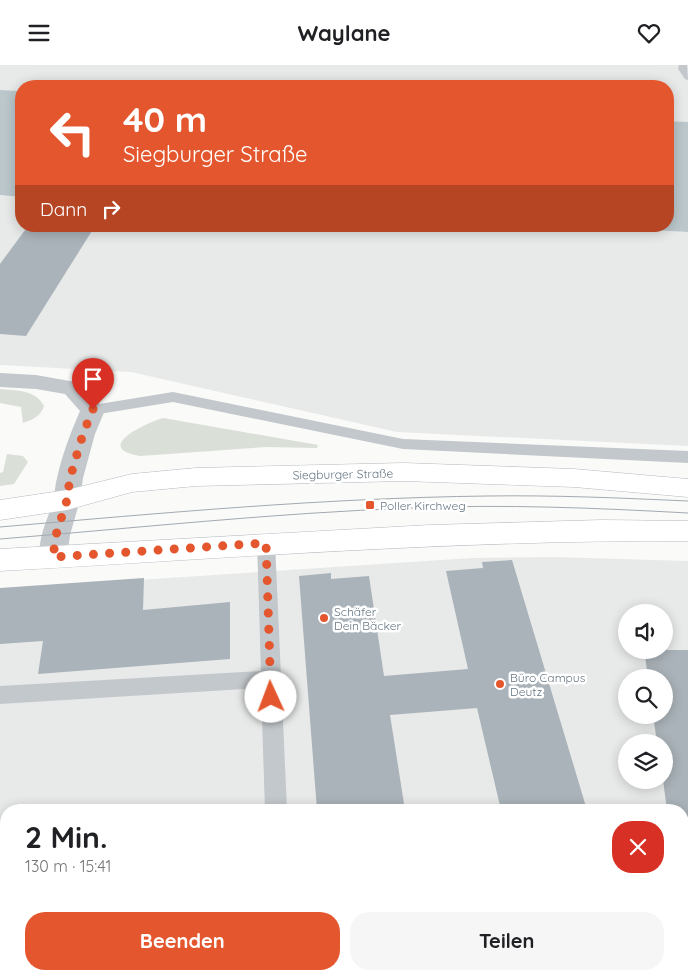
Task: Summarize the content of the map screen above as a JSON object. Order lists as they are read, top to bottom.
{
  "streets": {
    "main road": ["Siegburger Straße"]
  },
  "places": {
    "transit": ["Poller Kirchweg"],
    "other": ["Schäfer Dein Bäcker", "Büro Campus Deutz"]
  },
  "page": {
    "header": "Waylane",
    "turn": ["40 m", "Siegburger Straße"],
    "then": "Dann",
    "heading": ["2 Min.", "130 m · 15:41"],
    "buttons": ["Beenden", "Teilen"]
  }
}
